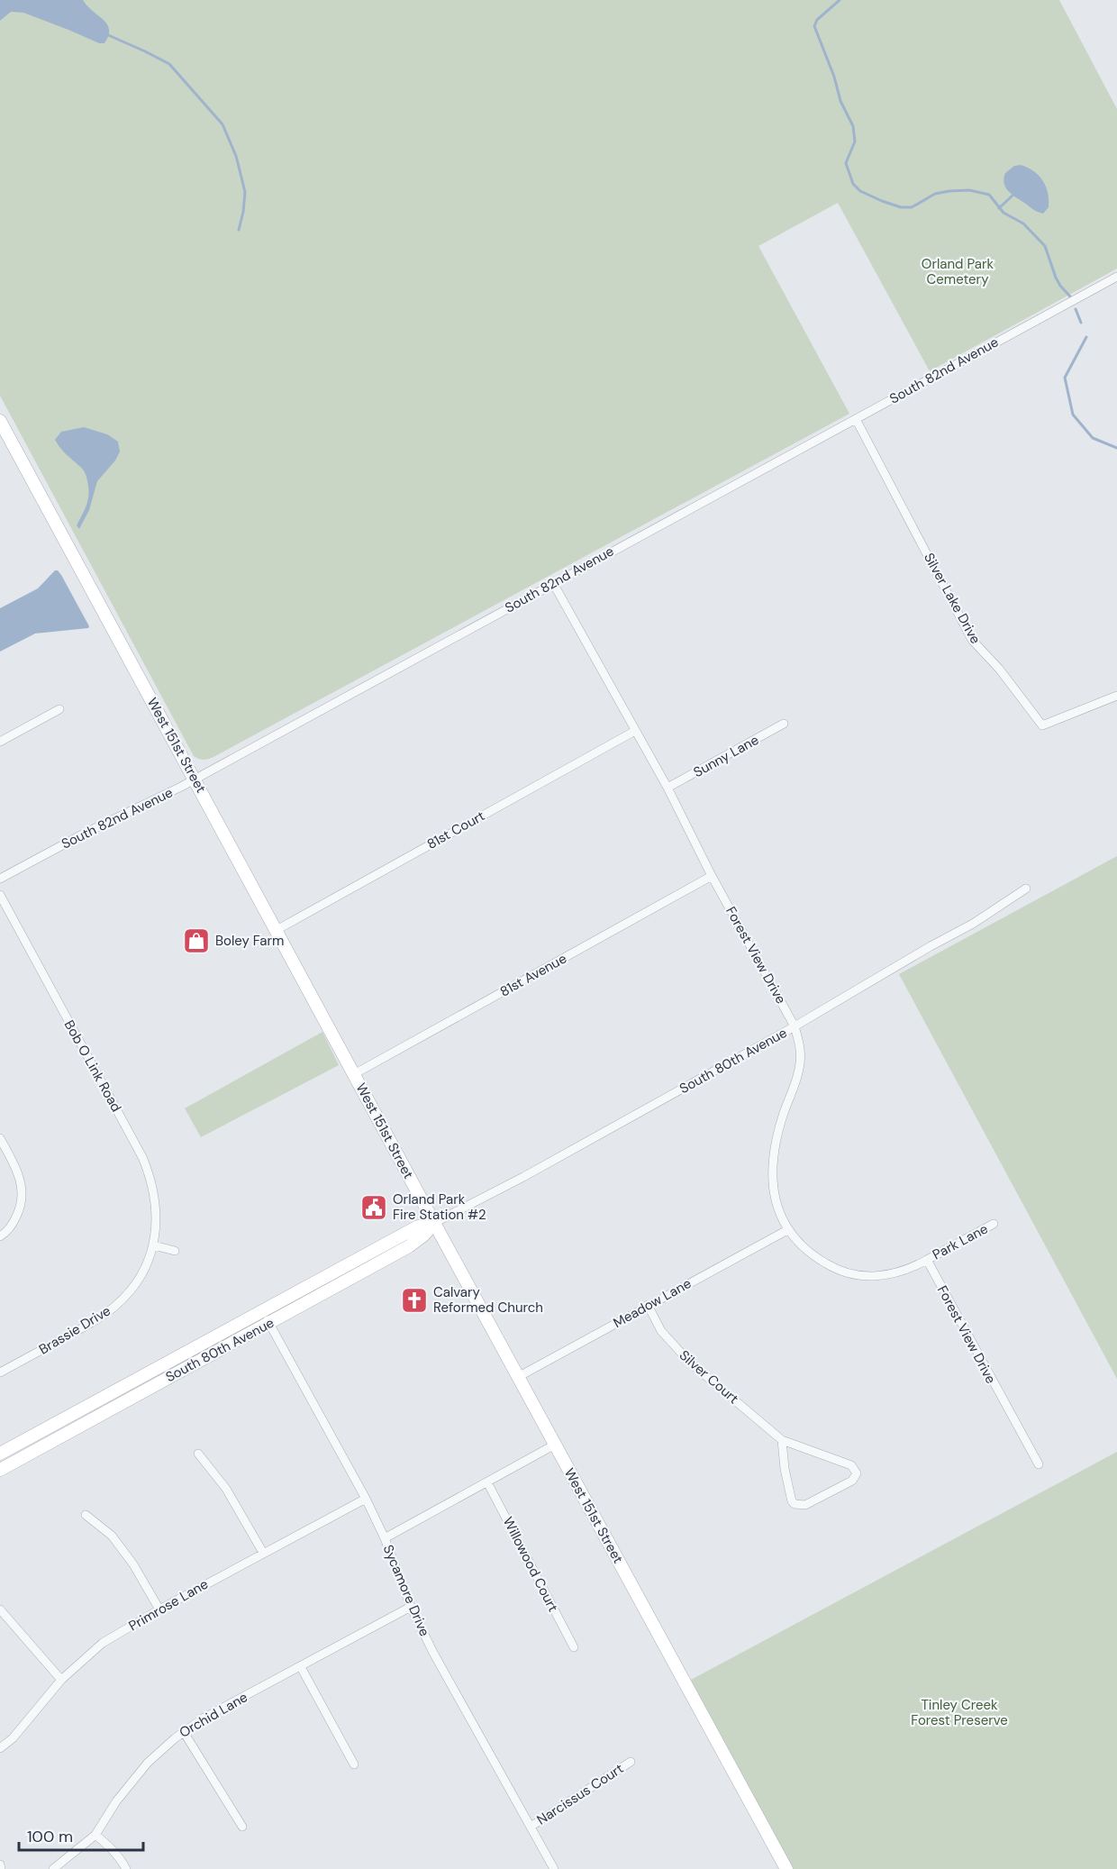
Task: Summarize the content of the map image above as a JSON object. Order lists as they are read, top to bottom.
{
  "streets": {
    "street": [
      "South 82nd Avenue",
      "Silver Lake Drive",
      "West 151st Street",
      "Sunny Lane",
      "81st Court",
      "Forest View Drive",
      "81st Avenue",
      "South 80th Avenue",
      "Bob O Link Road",
      "Park Lane",
      "Meadow Lane",
      "Brassie Drive",
      "Silver Court",
      "Willowood Court",
      "Sycamore Drive",
      "Primrose Lane",
      "Orchid Lane",
      "Narcissus Court"
    ]
  },
  "crossings": [
    ["South 82nd Avenue", "Silver Lake Drive"],
    ["South 82nd Avenue", "West 151st Street"],
    ["South 82nd Avenue", "Forest View Drive"],
    ["West 151st Street", "81st Court"],
    ["West 151st Street", "81st Avenue"],
    ["West 151st Street", "South 80th Avenue"],
    ["West 151st Street", "Meadow Lane"],
    ["Sunny Lane", "Forest View Drive"],
    ["81st Court", "Forest View Drive"],
    ["Forest View Drive", "81st Avenue"],
    ["Forest View Drive", "South 80th Avenue"],
    ["Forest View Drive", "Park Lane"],
    ["Forest View Drive", "Meadow Lane"],
    ["South 80th Avenue", "Sycamore Drive"],
    ["Bob O Link Road", "Brassie Drive"],
    ["Meadow Lane", "Silver Court"],
    ["Sycamore Drive", "Primrose Lane"],
    ["Sycamore Drive", "Orchid Lane"],
    ["Sycamore Drive", "Narcissus Court"]
  ],
  "parks": ["Orland Park Cemetery", "Tinley Creek Forest Preserve"],
  "places": {
    "shop": ["Boley Farm"],
    "public building": ["Orland Park Fire Station #2"],
    "church": ["Calvary Reformed Church"]
  },
  "scale_bar": "100 m"
}
